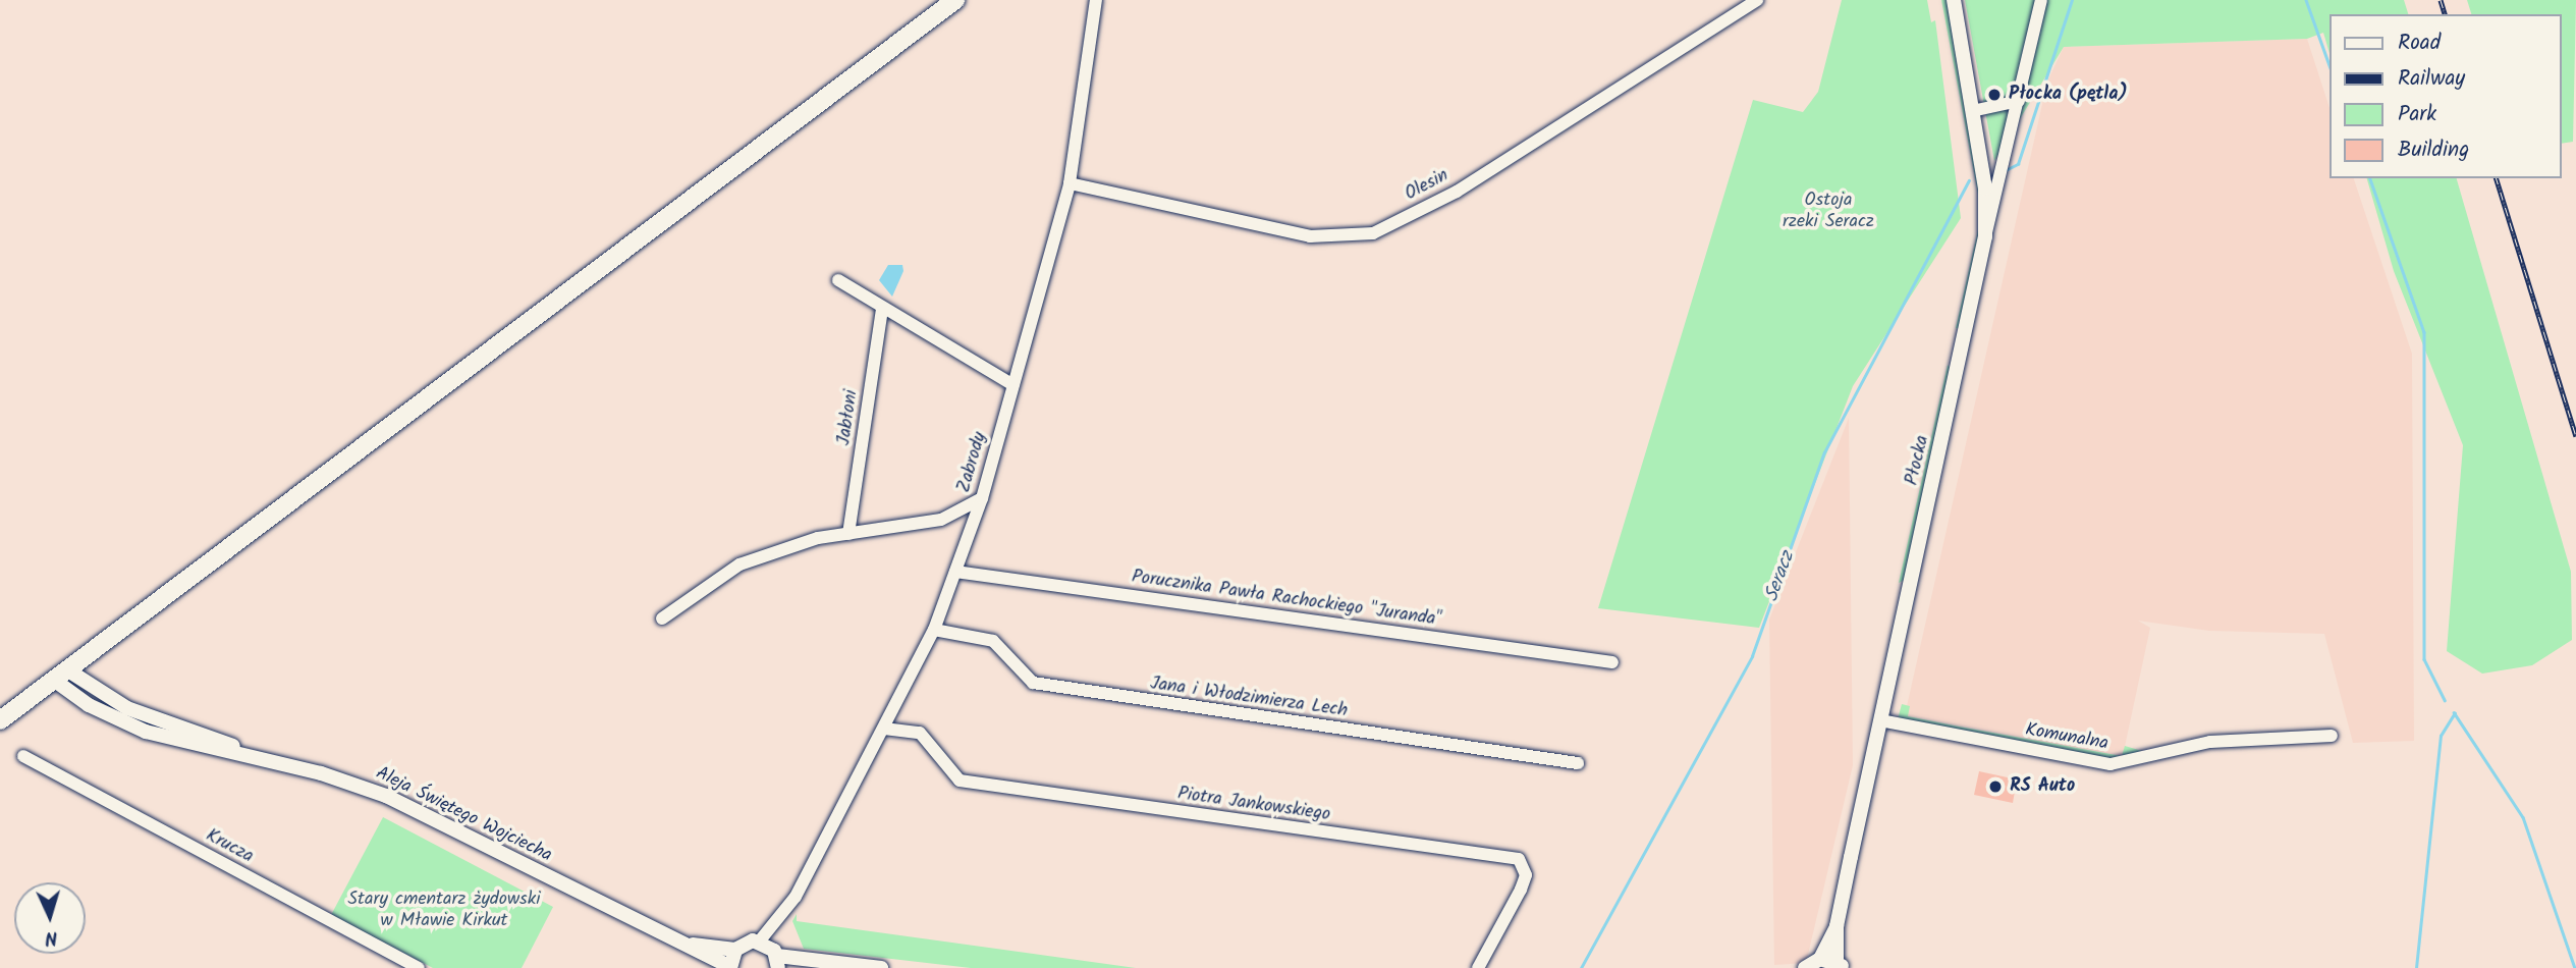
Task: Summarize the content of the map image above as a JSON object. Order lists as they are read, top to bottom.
{
  "streets": {
    "street": [
      "Olesin",
      "Jabłoni",
      "Płocka",
      "Zabrody",
      "Porucznika Pawła Rachockiego \"Juranda\"",
      "Jana i Włodzimierza Lech",
      "Komunalna",
      "Piotra Jankowskiego",
      "Aleja Świętego Wojciecha",
      "Krucza"
    ]
  },
  "crossings": [
    ["Olesin", "Zabrody"],
    ["Płocka", "Komunalna"],
    ["Zabrody", "Porucznika Pawła Rachockiego \"Juranda\""],
    ["Zabrody", "Jana i Włodzimierza Lech"],
    ["Zabrody", "Piotra Jankowskiego"]
  ],
  "water": ["Seracz"],
  "parks": ["Ostoja rzeki Seracz", "Stary cmentarz żydowski w Mławie Kirkut"],
  "places": ["Płocka (pętla)", "RS Auto"],
  "legend": [
    "Road",
    "Railway",
    "Park",
    "Building"
  ],
  "north": "bottom"
}
